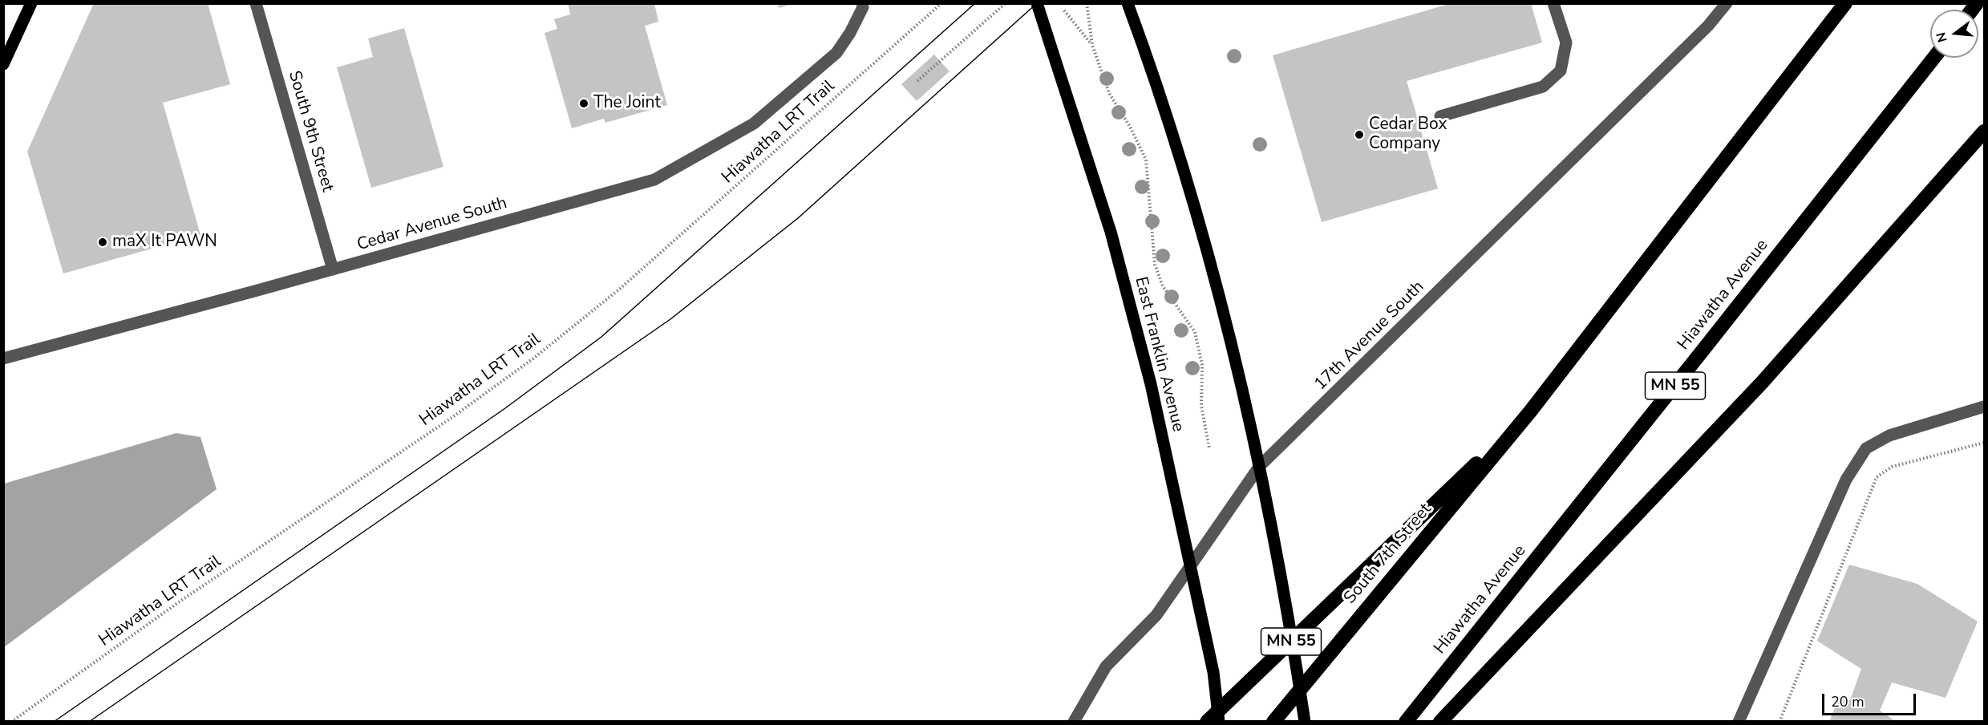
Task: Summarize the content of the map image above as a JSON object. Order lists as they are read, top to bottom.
{
  "streets": {
    "highway": ["Hiawatha Avenue", "MN 55", "South 7th Street"],
    "main road": ["East Franklin Avenue"],
    "street": ["South 9th Street", "Cedar Avenue South", "17th Avenue South"],
    "path": ["Hiawatha LRT Trail"]
  },
  "crossings": [
    ["South 9th Street", "Cedar Avenue South"],
    ["17th Avenue South", "East Franklin Avenue"],
    ["MN 55", "South 7th Street"]
  ],
  "places": ["The Joint", "Cedar Box Company", "maX It PAWN"],
  "scale_bar": "20 m",
  "north": "left"
}
